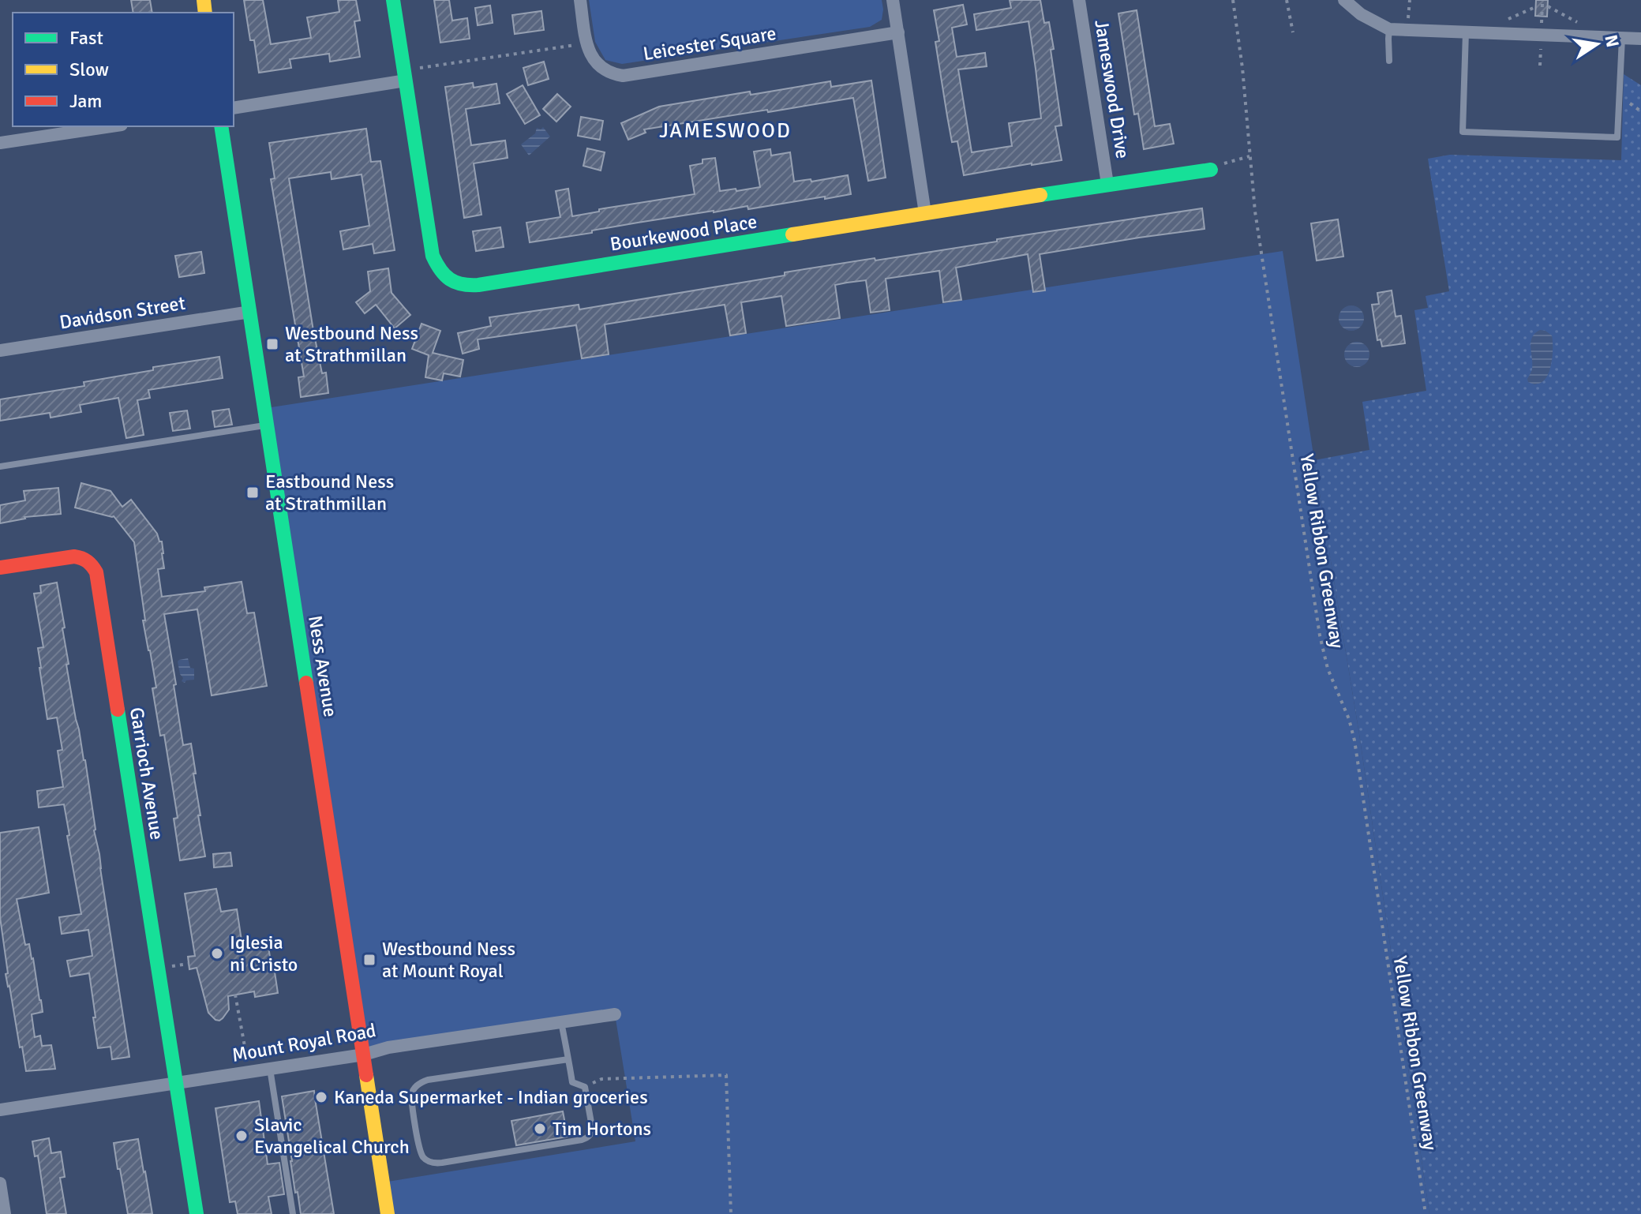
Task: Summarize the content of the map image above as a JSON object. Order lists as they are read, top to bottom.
{
  "streets": {
    "street": [
      "Leicester Square",
      "Jameswood Drive",
      "Bourkewood Place",
      "Davidson Street",
      "Ness Avenue",
      "Garrioch Avenue",
      "Mount Royal Road"
    ],
    "path": ["Yellow Ribbon Greenway"]
  },
  "crossings": [
    ["Jameswood Drive", "Bourkewood Place"],
    ["Davidson Street", "Ness Avenue"],
    ["Ness Avenue", "Mount Royal Road"],
    ["Garrioch Avenue", "Mount Royal Road"]
  ],
  "districts": ["JAMESWOOD"],
  "places": {
    "transit": ["Westbound Ness at Strathmillan", "Eastbound Ness at Strathmillan", "Westbound Ness at Mount Royal"],
    "other": [
      "Iglesia ni Cristo",
      "Kaneda Supermarket - Indian groceries",
      "Tim Hortons",
      "Slavic Evangelical Church"
    ]
  },
  "legend": ["Fast", "Slow", "Jam"],
  "north": "right"
}
